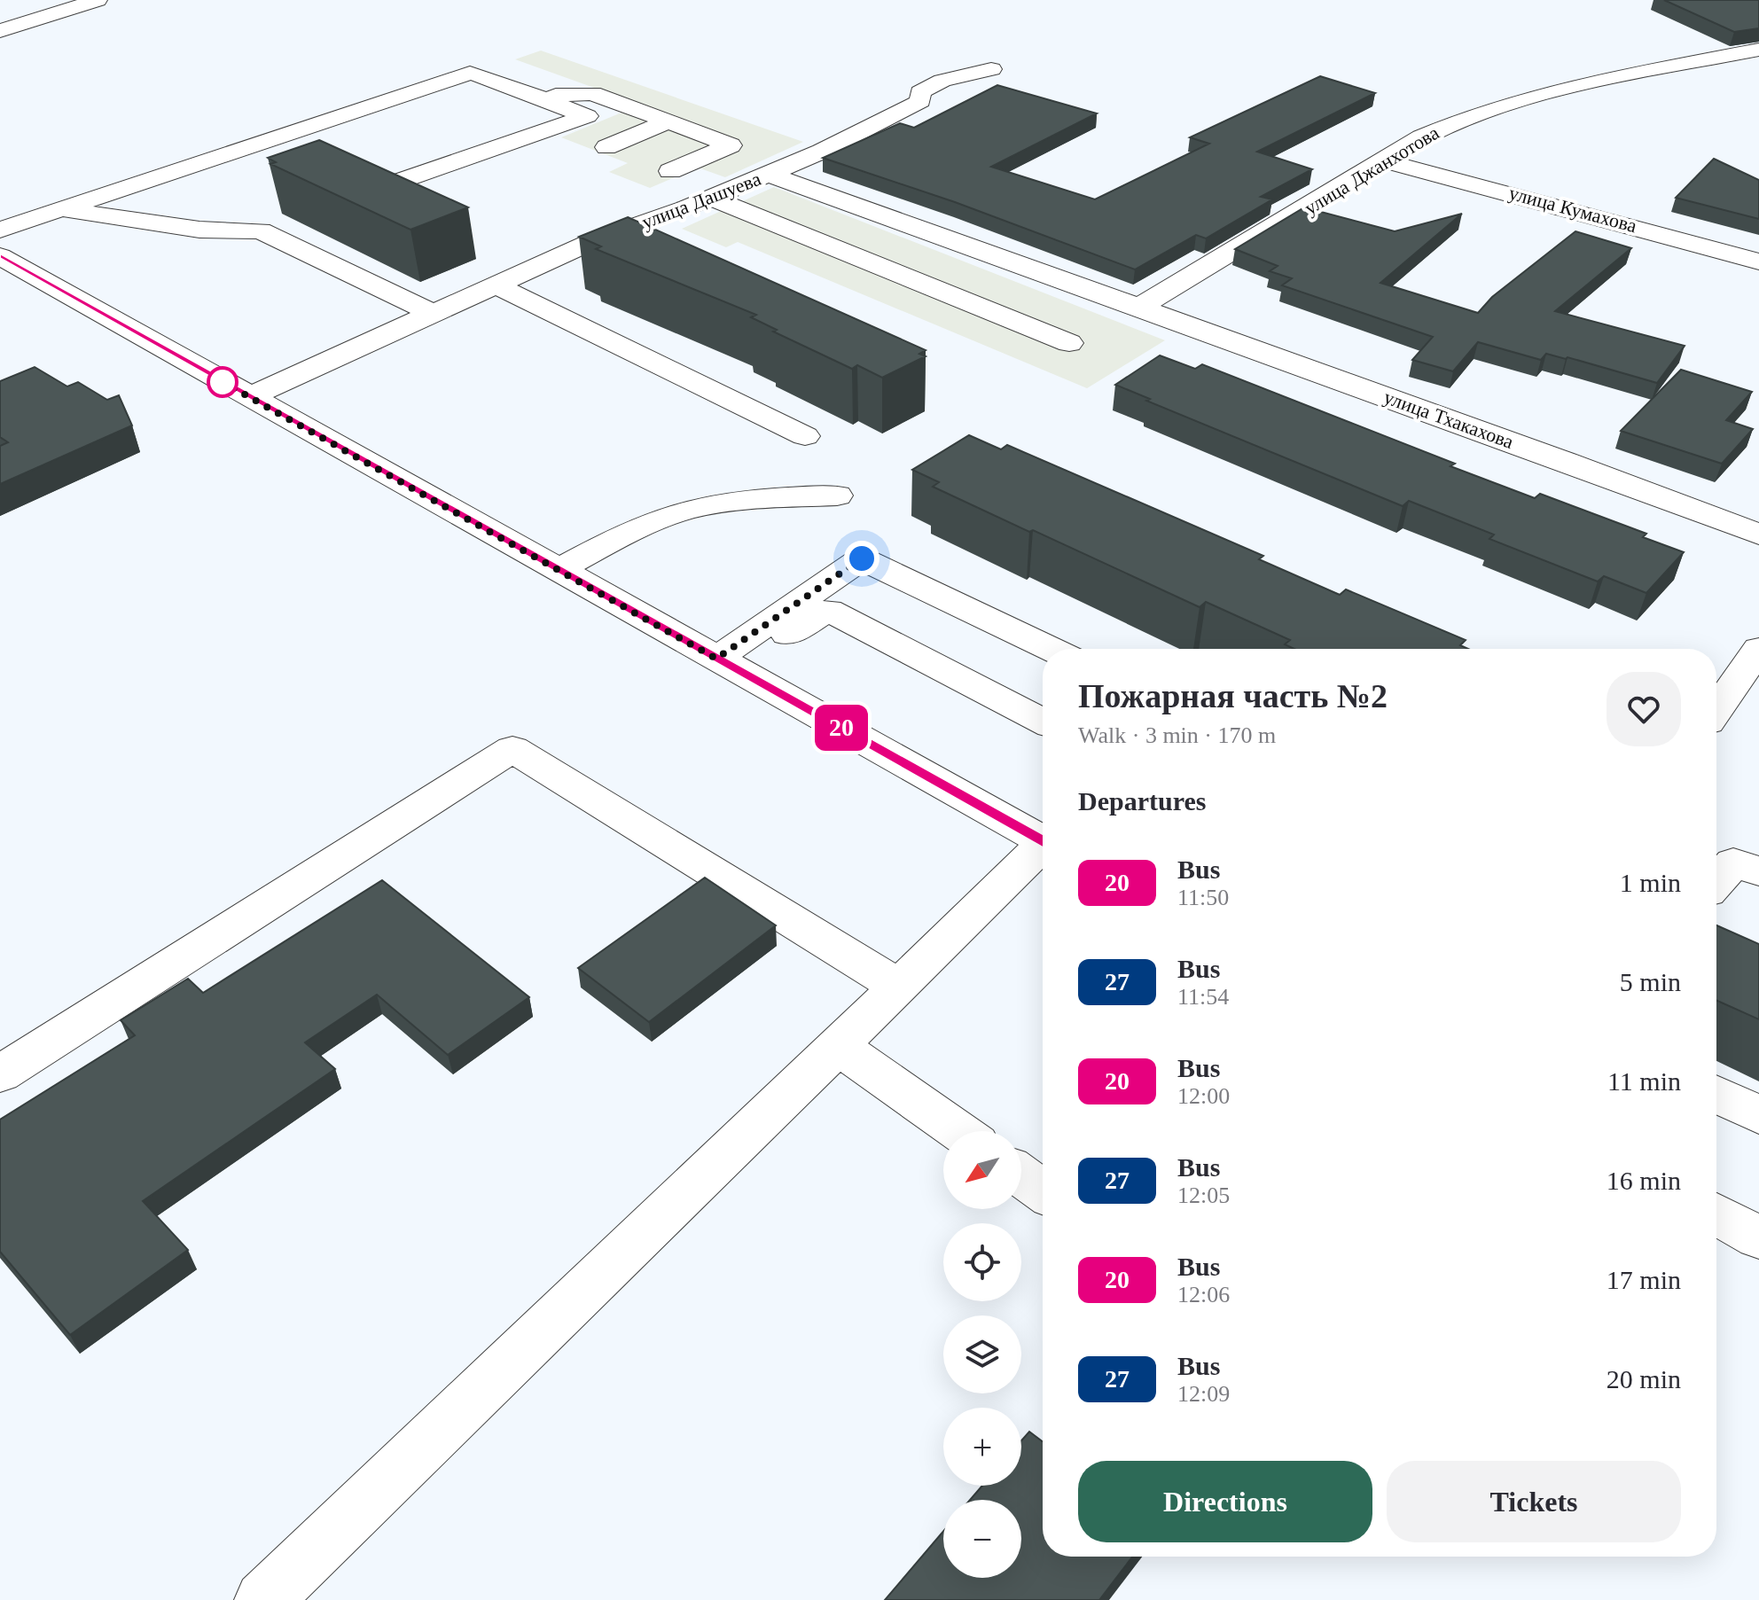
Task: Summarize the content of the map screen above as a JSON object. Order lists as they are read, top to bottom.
{
  "streets": {
    "street": [
      "улица Джанхотова",
      "улица Дашуева",
      "улица Кумахова",
      "улица Тхакахова"
    ]
  },
  "crossings": [
    ["улица Джанхотова", "улица Кумахова"],
    ["улица Джанхотова", "улица Тхакахова"]
  ],
  "lines": ["bus line 20"],
  "north": "bottom left",
  "page": {
    "on_map": "20",
    "heading": [
      ["Пожарная часть №2", "Walk · 3 min · 170 m"],
      "Departures"
    ],
    "list": [
      {
        "mark": "20",
        "name": "Bus",
        "note": "11:50",
        "value": "1 min"
      },
      {
        "mark": "27",
        "name": "Bus",
        "note": "11:54",
        "value": "5 min"
      },
      {
        "mark": "20",
        "name": "Bus",
        "note": "12:00",
        "value": "11 min"
      },
      {
        "mark": "27",
        "name": "Bus",
        "note": "12:05",
        "value": "16 min"
      },
      {
        "mark": "20",
        "name": "Bus",
        "note": "12:06",
        "value": "17 min"
      },
      {
        "mark": "27",
        "name": "Bus",
        "note": "12:09",
        "value": "20 min"
      }
    ],
    "map_buttons": ["+", "−"],
    "buttons": ["Directions", "Tickets"]
  }
}
